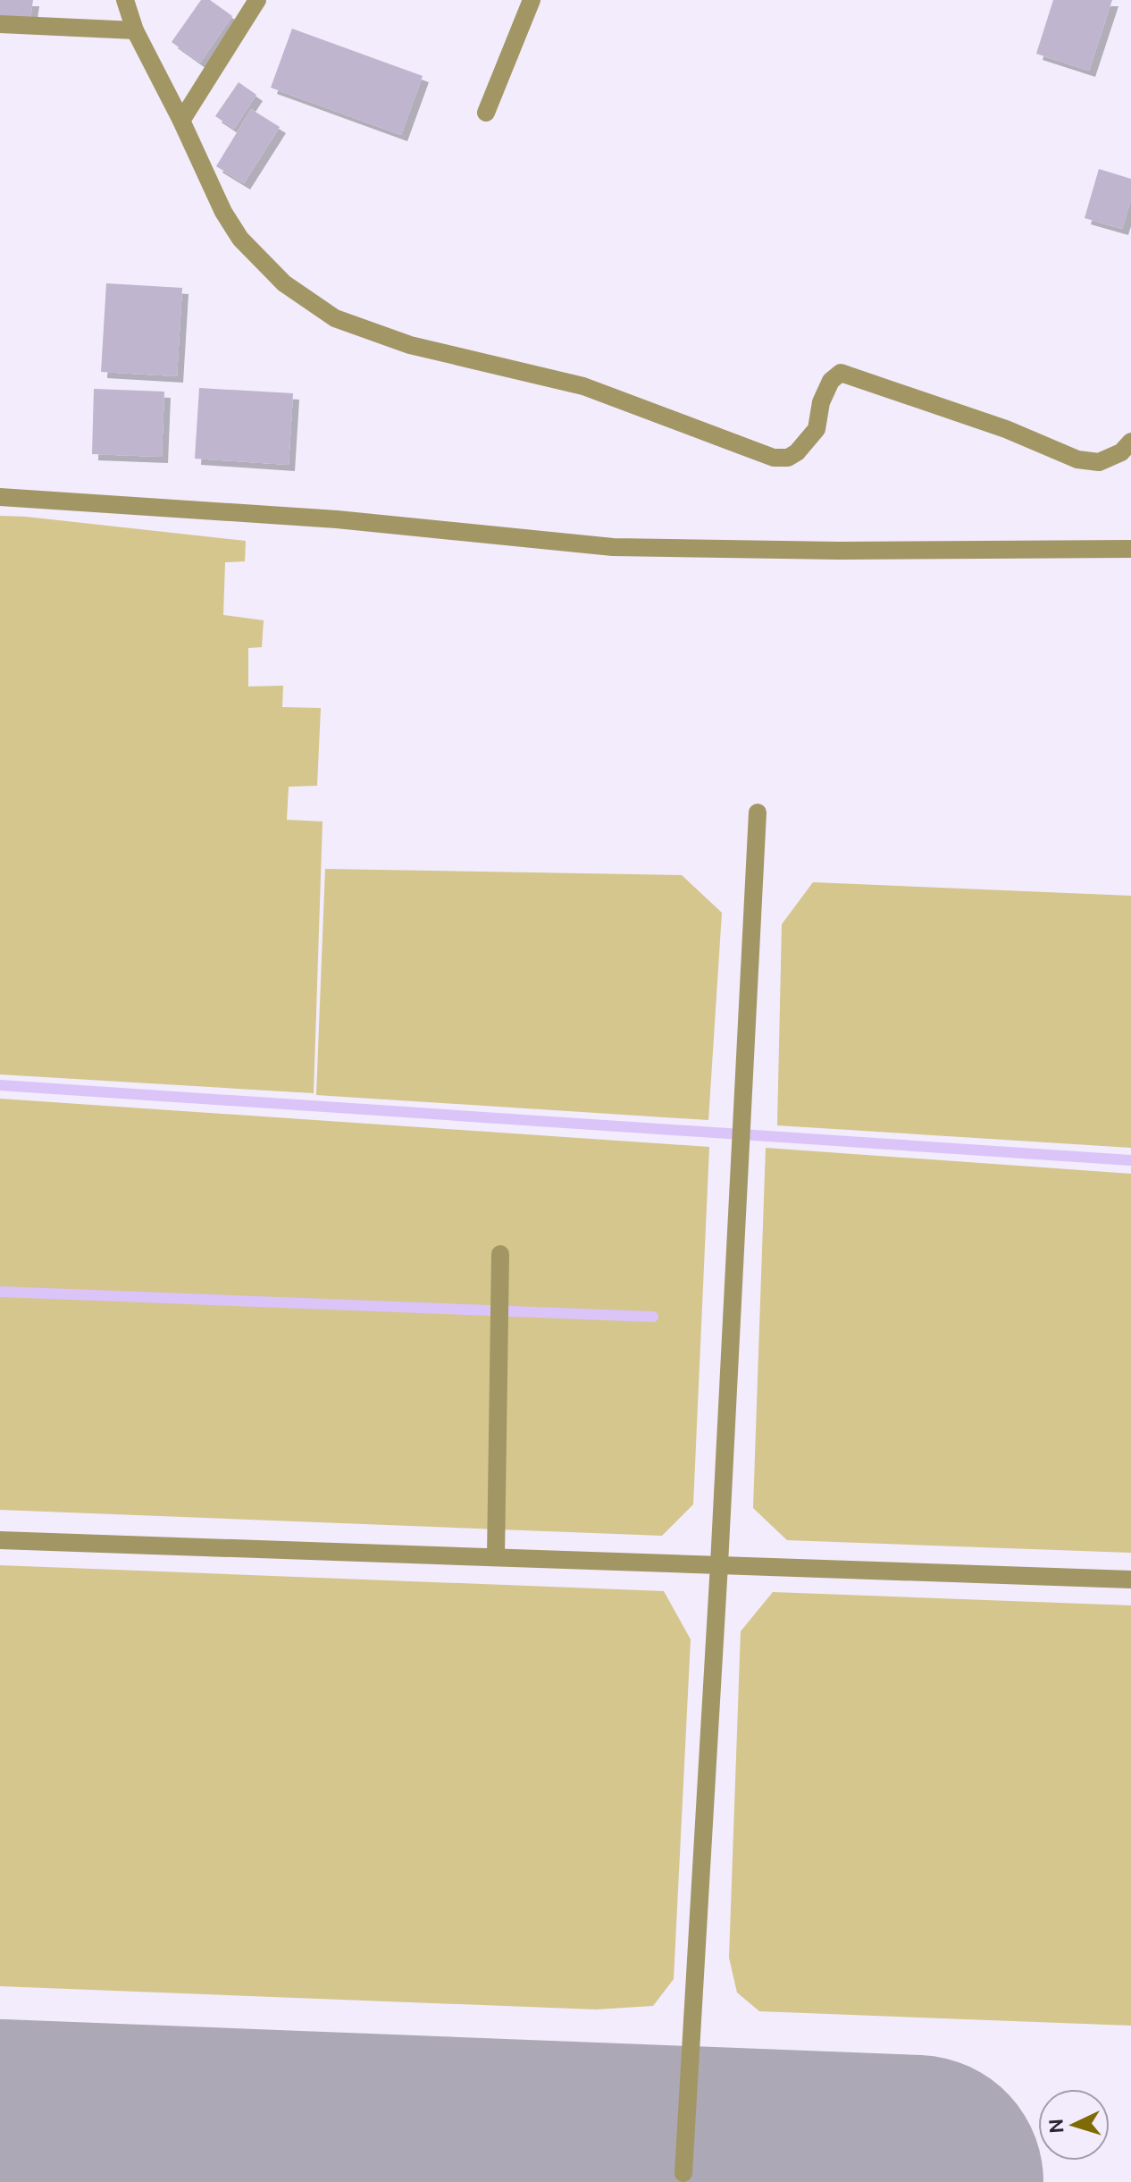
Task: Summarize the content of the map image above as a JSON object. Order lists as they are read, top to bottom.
{
  "north": "left"
}
